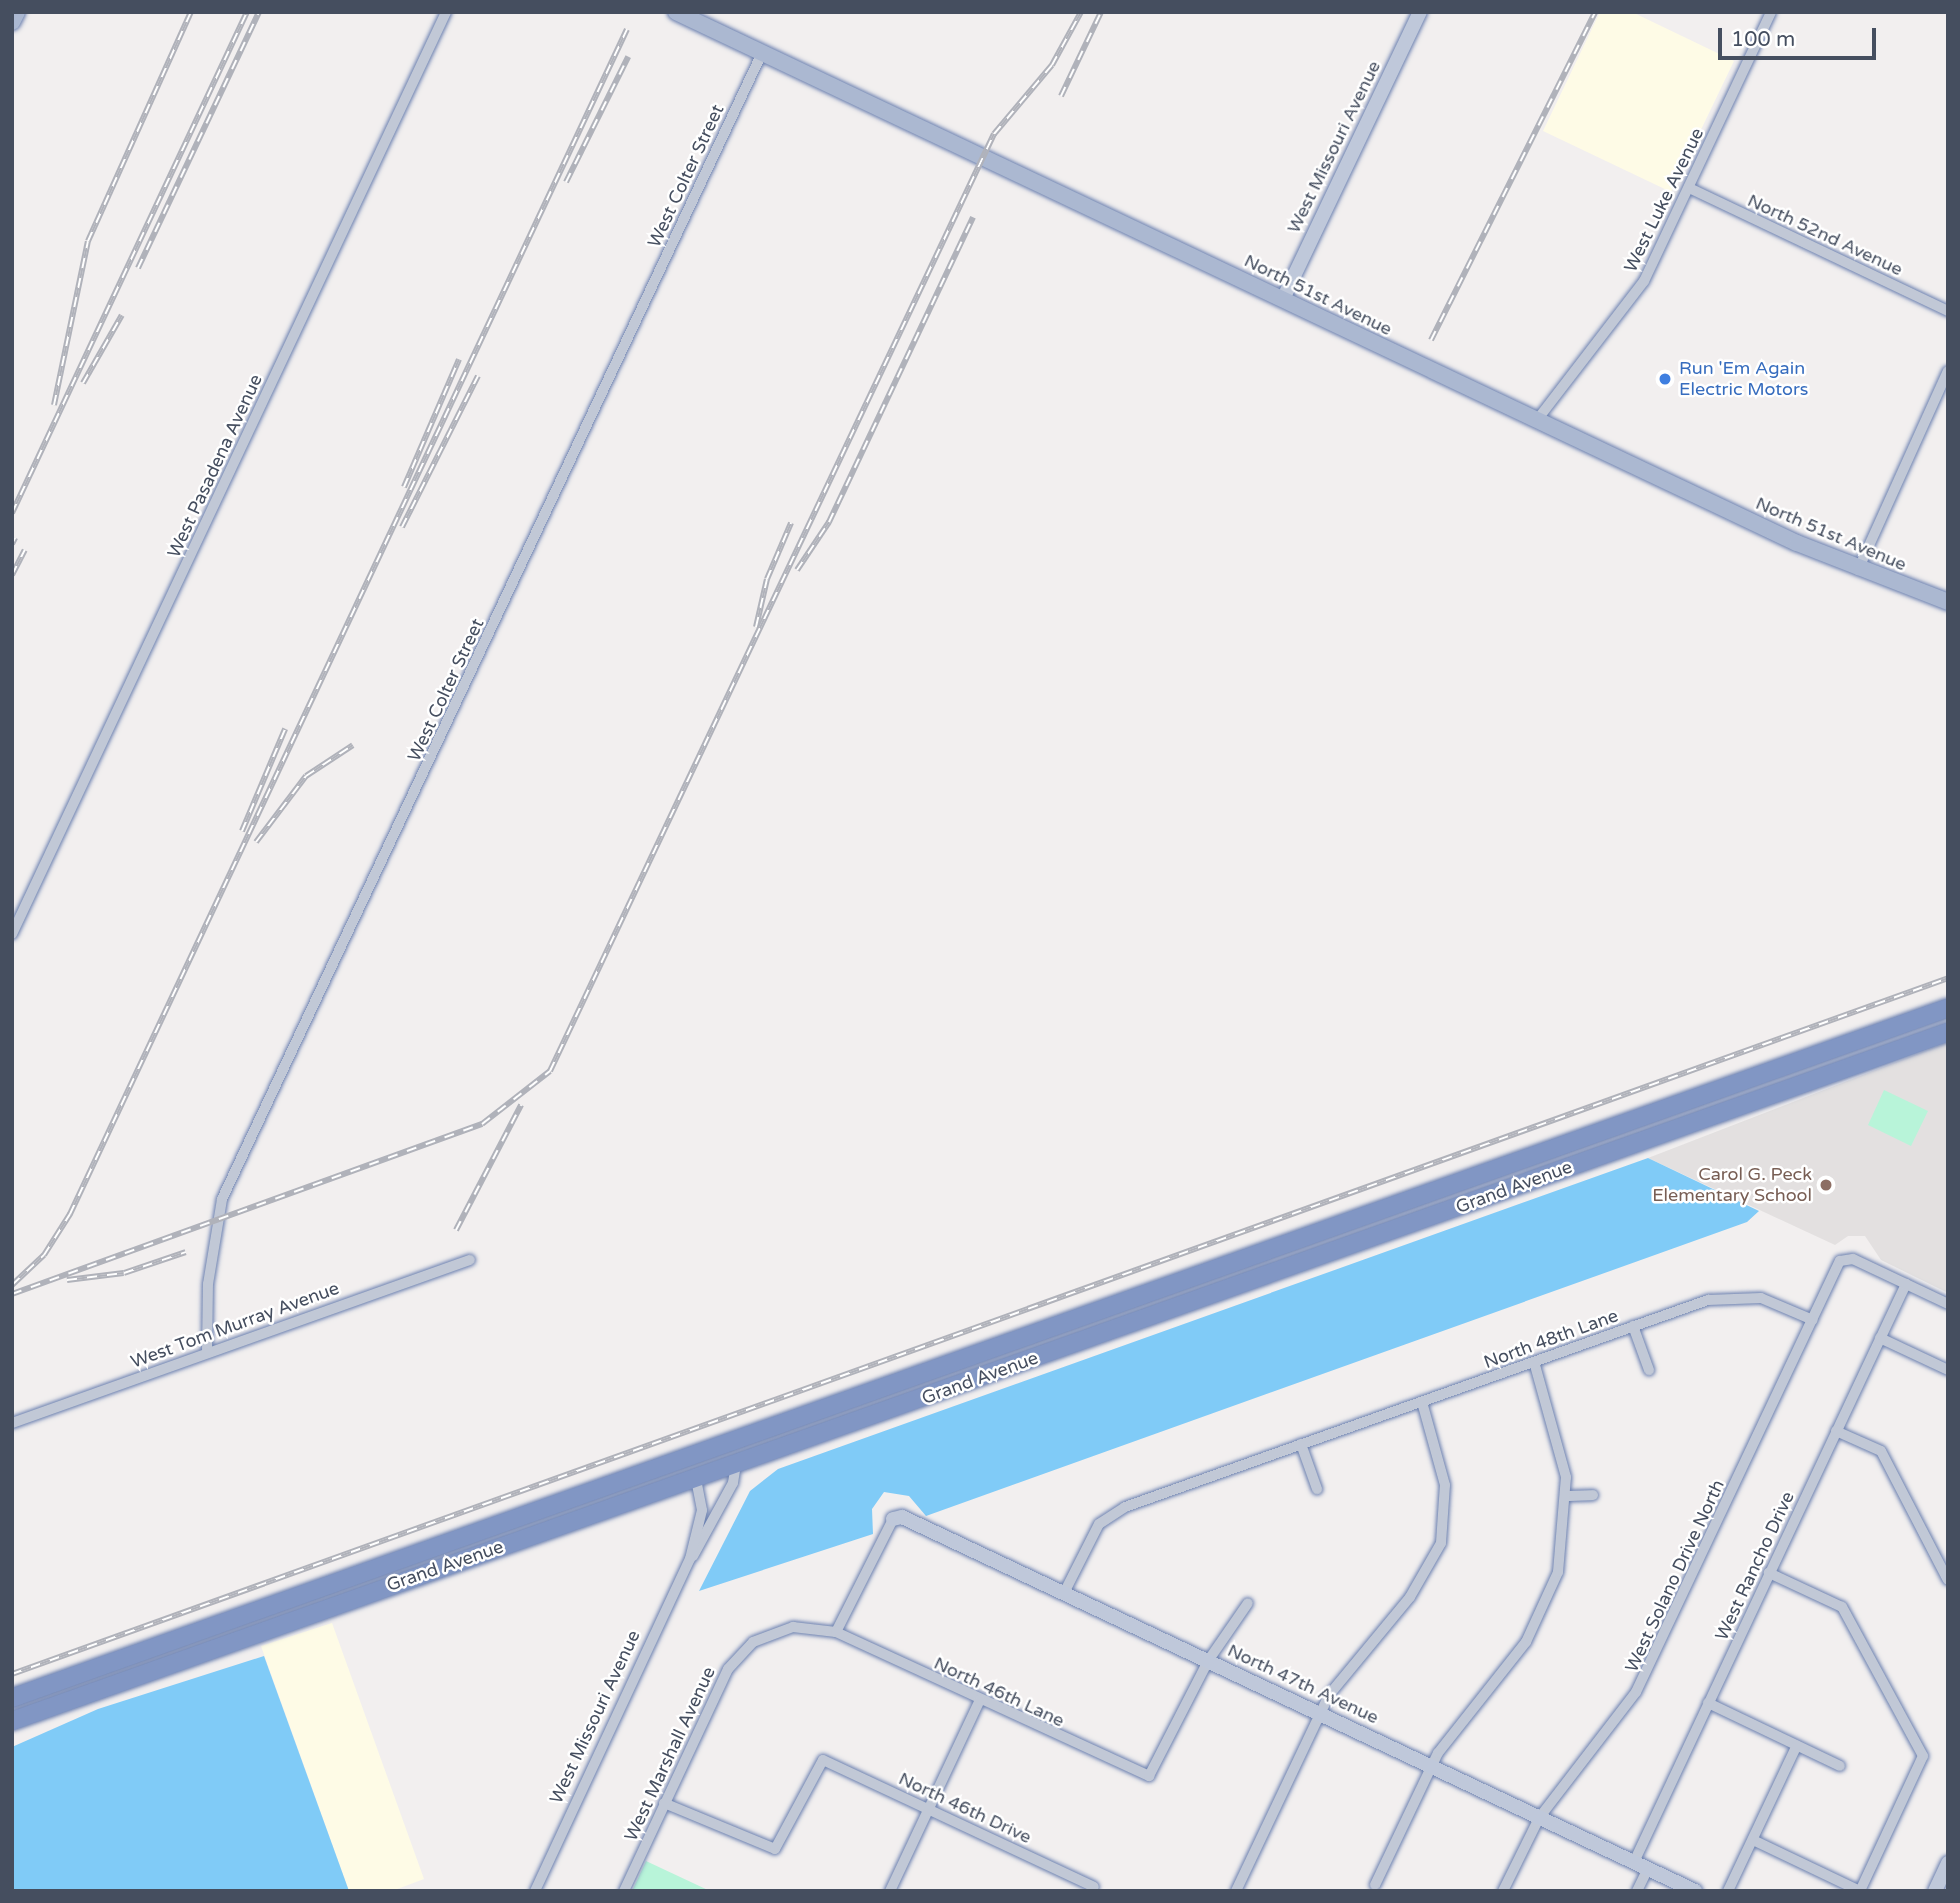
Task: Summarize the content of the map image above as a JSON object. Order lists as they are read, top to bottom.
{
  "streets": {
    "highway": ["Grand Avenue"],
    "main road": ["North 51st Avenue"],
    "street": [
      "West Missouri Avenue",
      "West Colter Street",
      "West Luke Avenue",
      "North 52nd Avenue",
      "West Pasadena Avenue",
      "West Tom Murray Avenue",
      "North 48th Lane",
      "West Rancho Drive",
      "West Solano Drive North",
      "North 47th Avenue",
      "North 46th Lane",
      "West Marshall Avenue",
      "North 46th Drive"
    ]
  },
  "crossings": [
    ["West Missouri Avenue", "North 51st Avenue"],
    ["West Missouri Avenue", "Grand Avenue"],
    ["West Colter Street", "North 51st Avenue"],
    ["West Colter Street", "West Tom Murray Avenue"],
    ["West Luke Avenue", "North 52nd Avenue"],
    ["West Luke Avenue", "North 51st Avenue"],
    ["North 48th Lane", "West Solano Drive North"],
    ["North 48th Lane", "North 47th Avenue"],
    ["West Rancho Drive", "West Solano Drive North"],
    ["West Rancho Drive", "North 47th Avenue"],
    ["West Solano Drive North", "North 47th Avenue"],
    ["North 47th Avenue", "North 46th Lane"],
    ["North 46th Lane", "West Marshall Avenue"],
    ["West Marshall Avenue", "North 46th Drive"]
  ],
  "places": ["Run 'Em Again Electric Motors", "Carol G. Peck Elementary School"],
  "scale_bar": "100 m"
}
